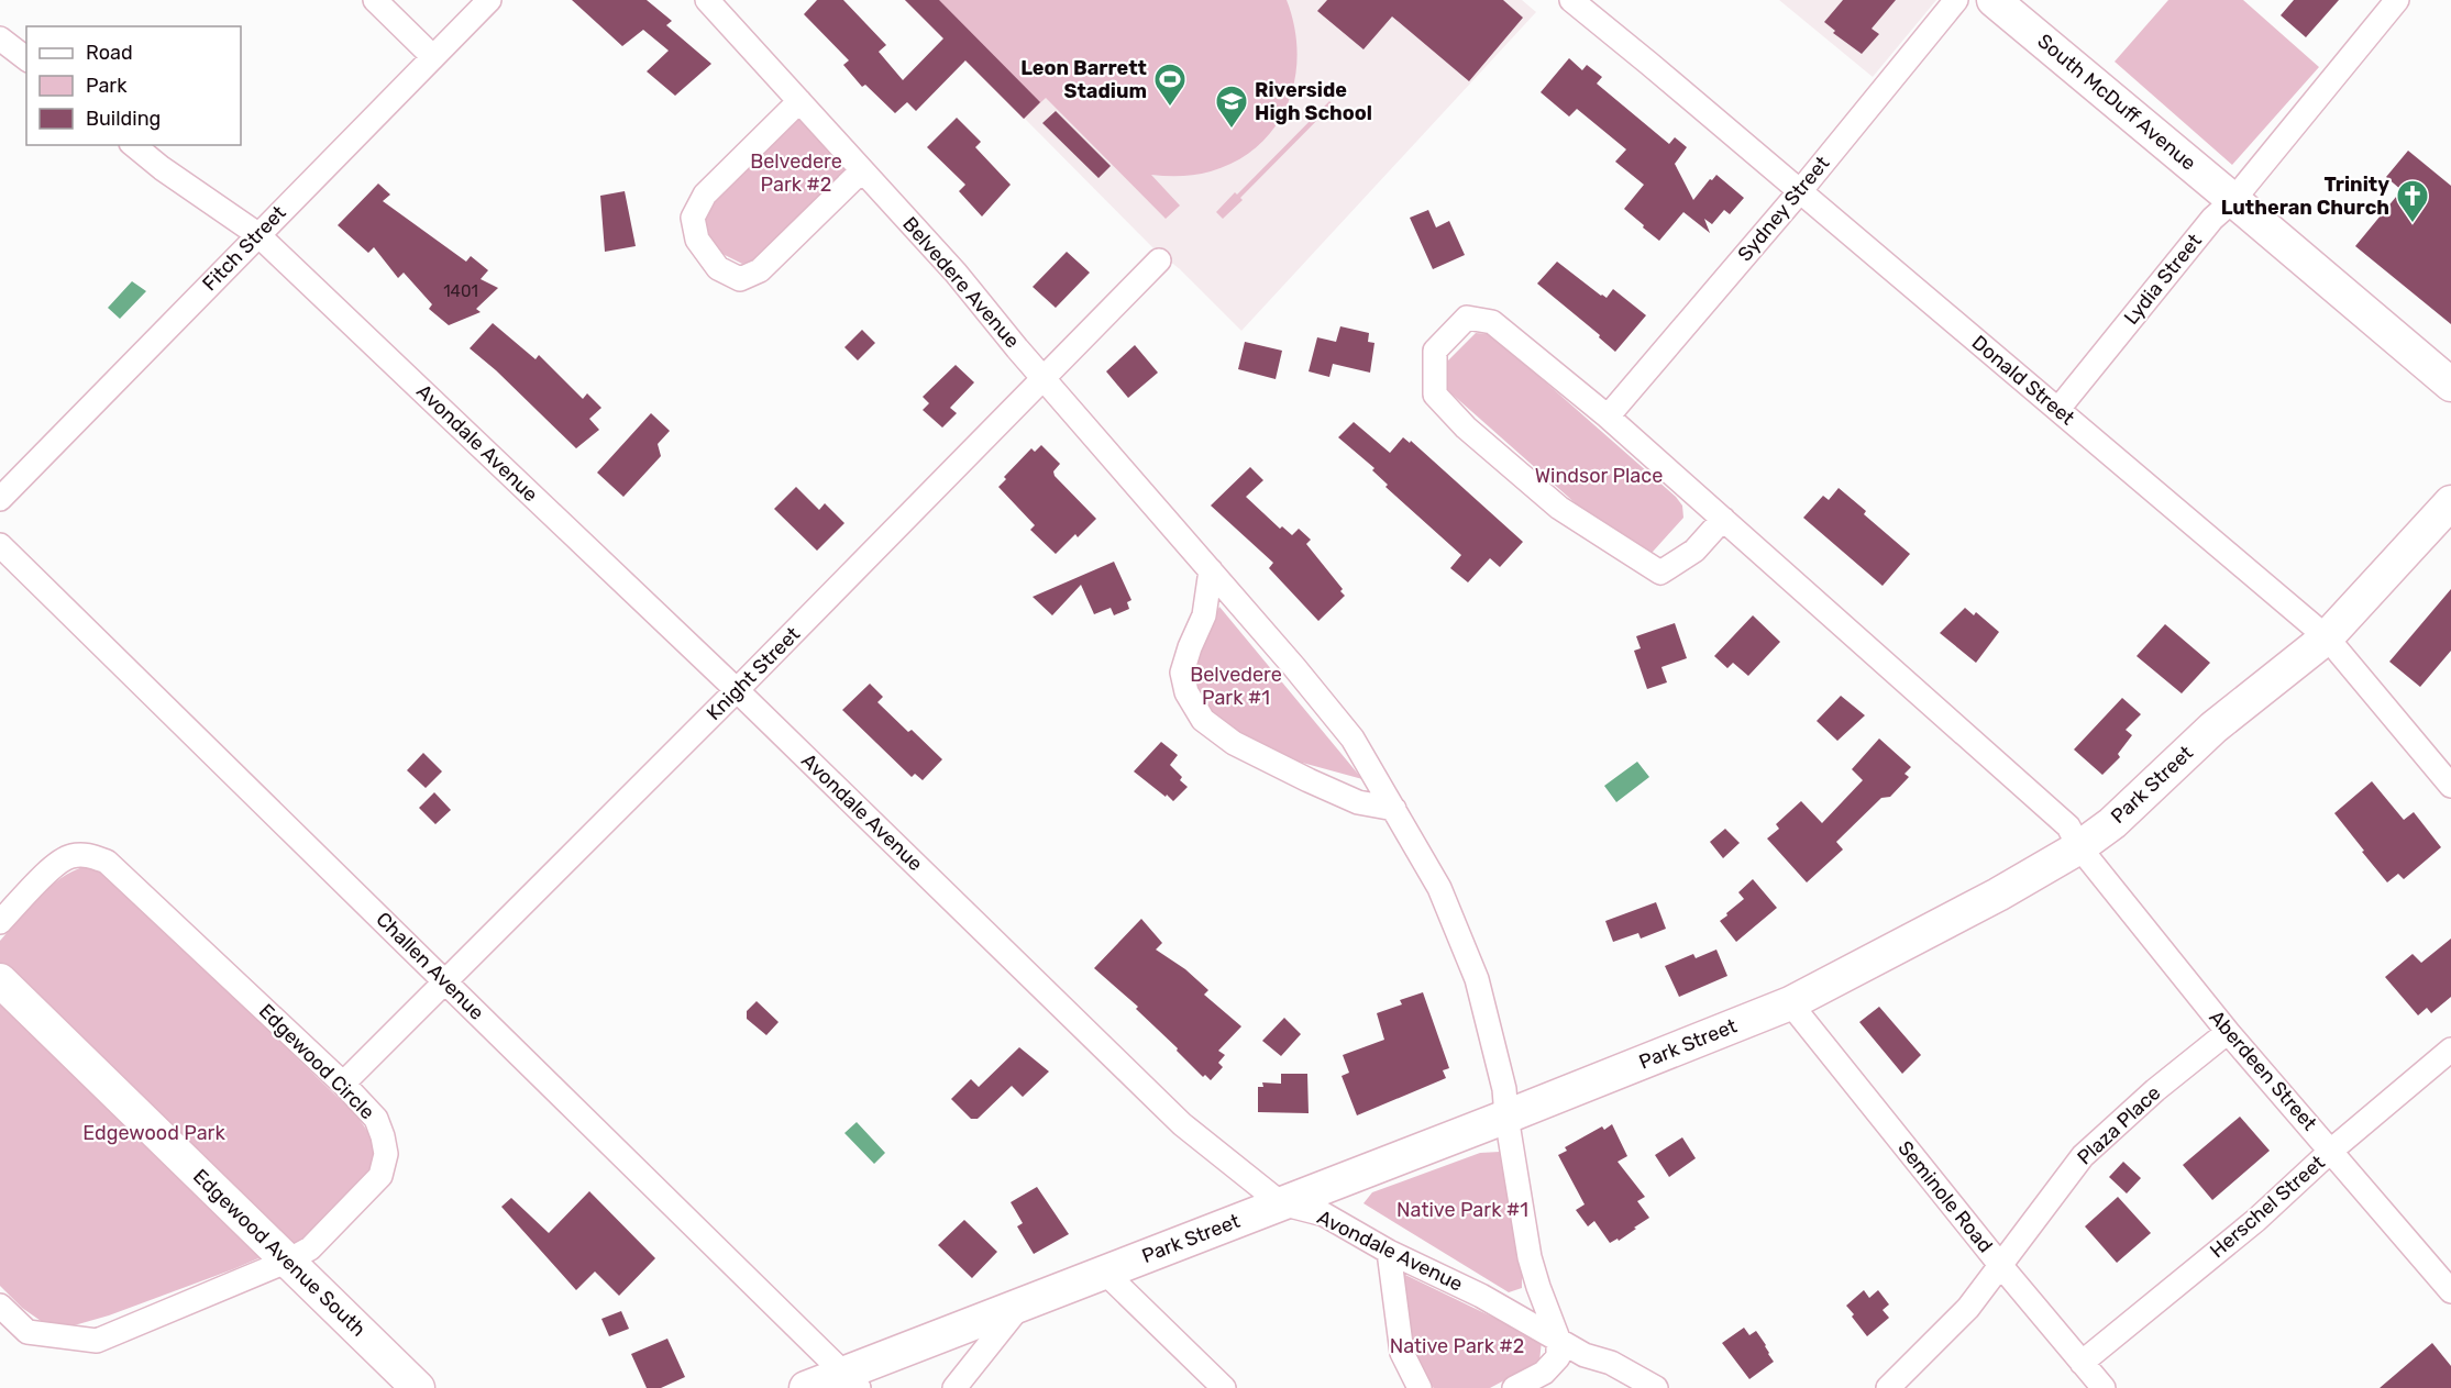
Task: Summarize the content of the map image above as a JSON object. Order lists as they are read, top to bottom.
{
  "streets": {
    "street": [
      "South McDuff Avenue",
      "Sydney Street",
      "Fitch Street",
      "Lydia Street",
      "Belvedere Avenue",
      "Donald Street",
      "Avondale Avenue",
      "Knight Street",
      "Park Street",
      "Challen Avenue",
      "Edgewood Circle",
      "Aberdeen Street",
      "Plaza Place",
      "Seminole Road",
      "Herschel Street",
      "Edgewood Avenue South"
    ]
  },
  "crossings": [
    ["South McDuff Avenue", "Lydia Street"],
    ["Sydney Street", "Donald Street"],
    ["Fitch Street", "Avondale Avenue"],
    ["Lydia Street", "Donald Street"],
    ["Belvedere Avenue", "Avondale Avenue"],
    ["Belvedere Avenue", "Knight Street"],
    ["Belvedere Avenue", "Park Street"],
    ["Donald Street", "Park Street"],
    ["Avondale Avenue", "Knight Street"],
    ["Avondale Avenue", "Park Street"],
    ["Knight Street", "Challen Avenue"],
    ["Knight Street", "Edgewood Circle"],
    ["Park Street", "Challen Avenue"],
    ["Park Street", "Aberdeen Street"],
    ["Park Street", "Seminole Road"],
    ["Edgewood Circle", "Edgewood Avenue South"],
    ["Aberdeen Street", "Plaza Place"],
    ["Aberdeen Street", "Herschel Street"],
    ["Plaza Place", "Seminole Road"],
    ["Seminole Road", "Herschel Street"]
  ],
  "parks": [
    "Belvedere Park #2",
    "Windsor Place",
    "Belvedere Park #1",
    "Edgewood Park",
    "Native Park #1",
    "Native Park #2"
  ],
  "places": {
    "sports": ["Leon Barrett Stadium"],
    "school or university": ["Riverside High School"],
    "church": ["Trinity Lutheran Church"]
  },
  "house_numbers": ["1401"],
  "legend": ["Road", "Park", "Building"]
}
